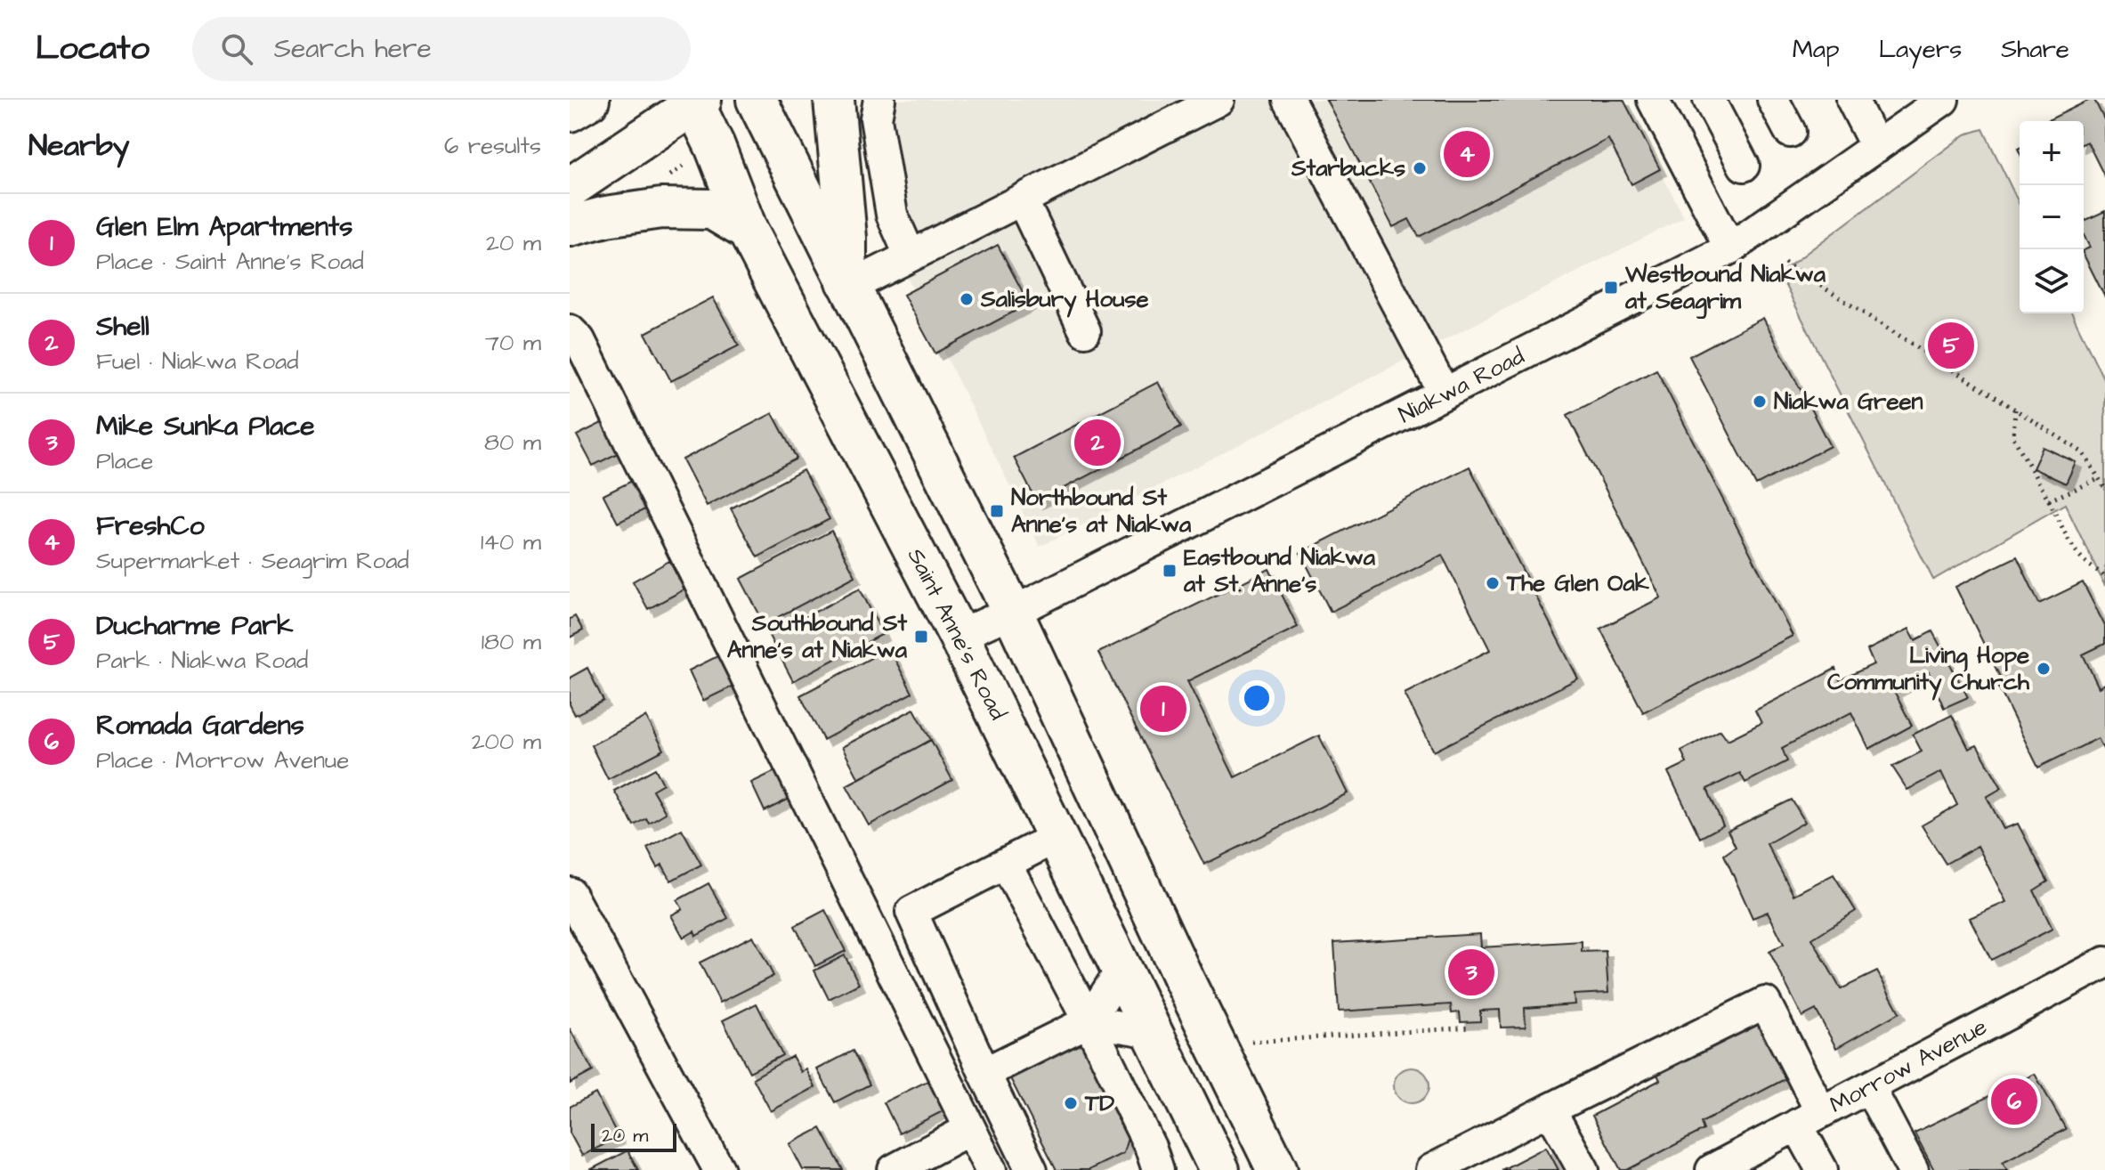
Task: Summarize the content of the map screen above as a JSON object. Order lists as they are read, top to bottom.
{
  "streets": {
    "main road": ["Saint Anne's Road"],
    "street": ["Niakwa Road", "Morrow Avenue"]
  },
  "crossings": [
    ["Niakwa Road", "Saint Anne's Road"]
  ],
  "places": {
    "other": [
      "Starbucks",
      "Salisbury House",
      "Niakwa Green",
      "The Glen Oak",
      "Living Hope Community Church",
      "TD"
    ],
    "transit": [
      "Westbound Niakwa at Seagrim",
      "Northbound St Anne's at Niakwa",
      "Eastbound Niakwa at St. Anne's",
      "Southbound St Anne's at Niakwa"
    ]
  },
  "scale_bar": "20 m",
  "page": {
    "header": "Locato",
    "search": "Search here",
    "nav": ["Map", "Layers", "Share"],
    "heading": ["Nearby", "6 results"],
    "map_buttons": ["+", "−"],
    "pins": [
      "4",
      "5",
      "2",
      "1",
      "3",
      "6"
    ],
    "list": [
      {
        "mark": "1",
        "name": "Glen Elm Apartments",
        "note": "Place · Saint Anne's Road",
        "value": "20 m"
      },
      {
        "mark": "2",
        "name": "Shell",
        "note": "Fuel · Niakwa Road",
        "value": "70 m"
      },
      {
        "mark": "3",
        "name": "Mike Sunka Place",
        "note": "Place",
        "value": "80 m"
      },
      {
        "mark": "4",
        "name": "FreshCo",
        "note": "Supermarket · Seagrim Road",
        "value": "140 m"
      },
      {
        "mark": "5",
        "name": "Ducharme Park",
        "note": "Park · Niakwa Road",
        "value": "180 m"
      },
      {
        "mark": "6",
        "name": "Romada Gardens",
        "note": "Place · Morrow Avenue",
        "value": "200 m"
      }
    ],
    "scale": "20 m"
  }
}
